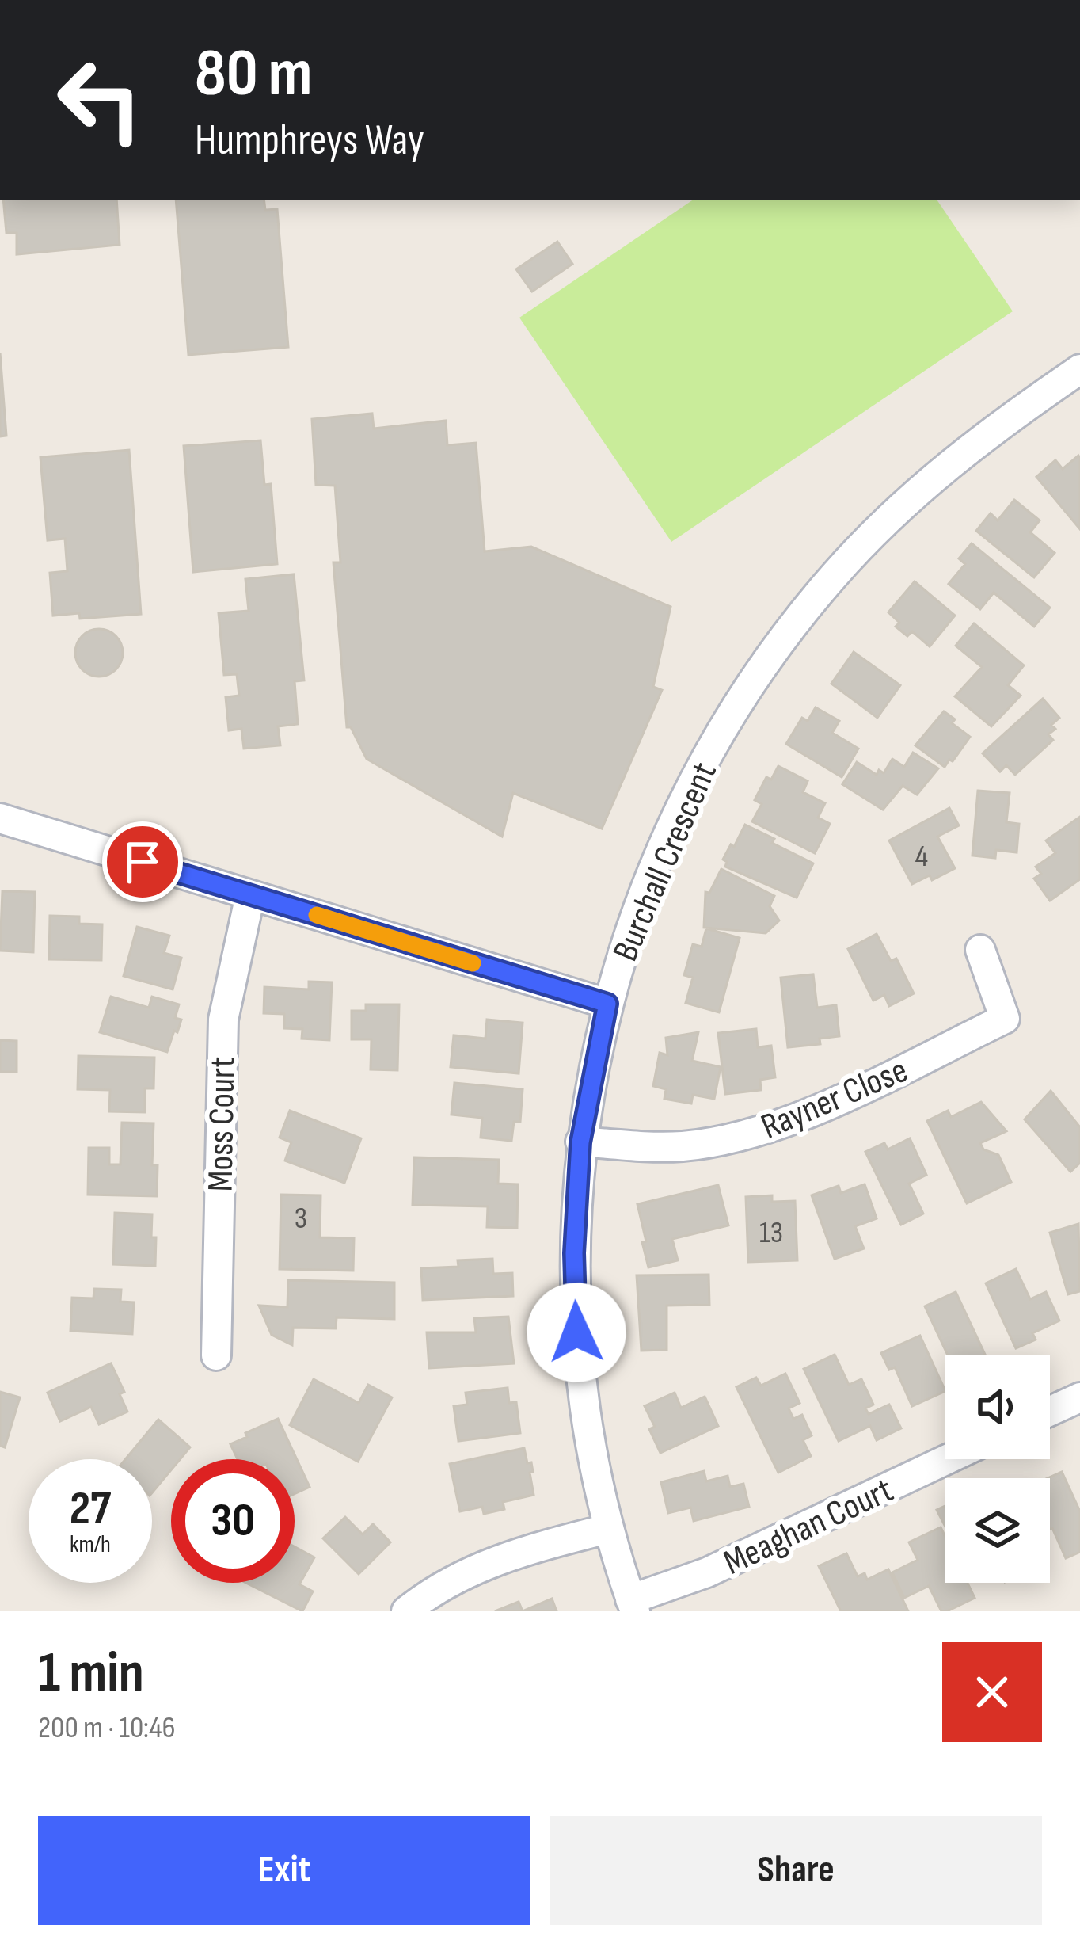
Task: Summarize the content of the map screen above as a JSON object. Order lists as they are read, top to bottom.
{
  "streets": {
    "street": [
      "Burchall Crescent",
      "Rayner Close",
      "Moss Court",
      "Meaghan Court"
    ]
  },
  "crossings": [
    ["Burchall Crescent", "Rayner Close"],
    ["Burchall Crescent", "Meaghan Court"]
  ],
  "house_numbers": ["4", "3", "13"],
  "page": {
    "turn": ["80 m", "Humphreys Way"],
    "speed": "27 km/h",
    "limit": "30",
    "heading": ["1 min", "200 m · 10:46"],
    "buttons": ["Exit", "Share"]
  }
}
